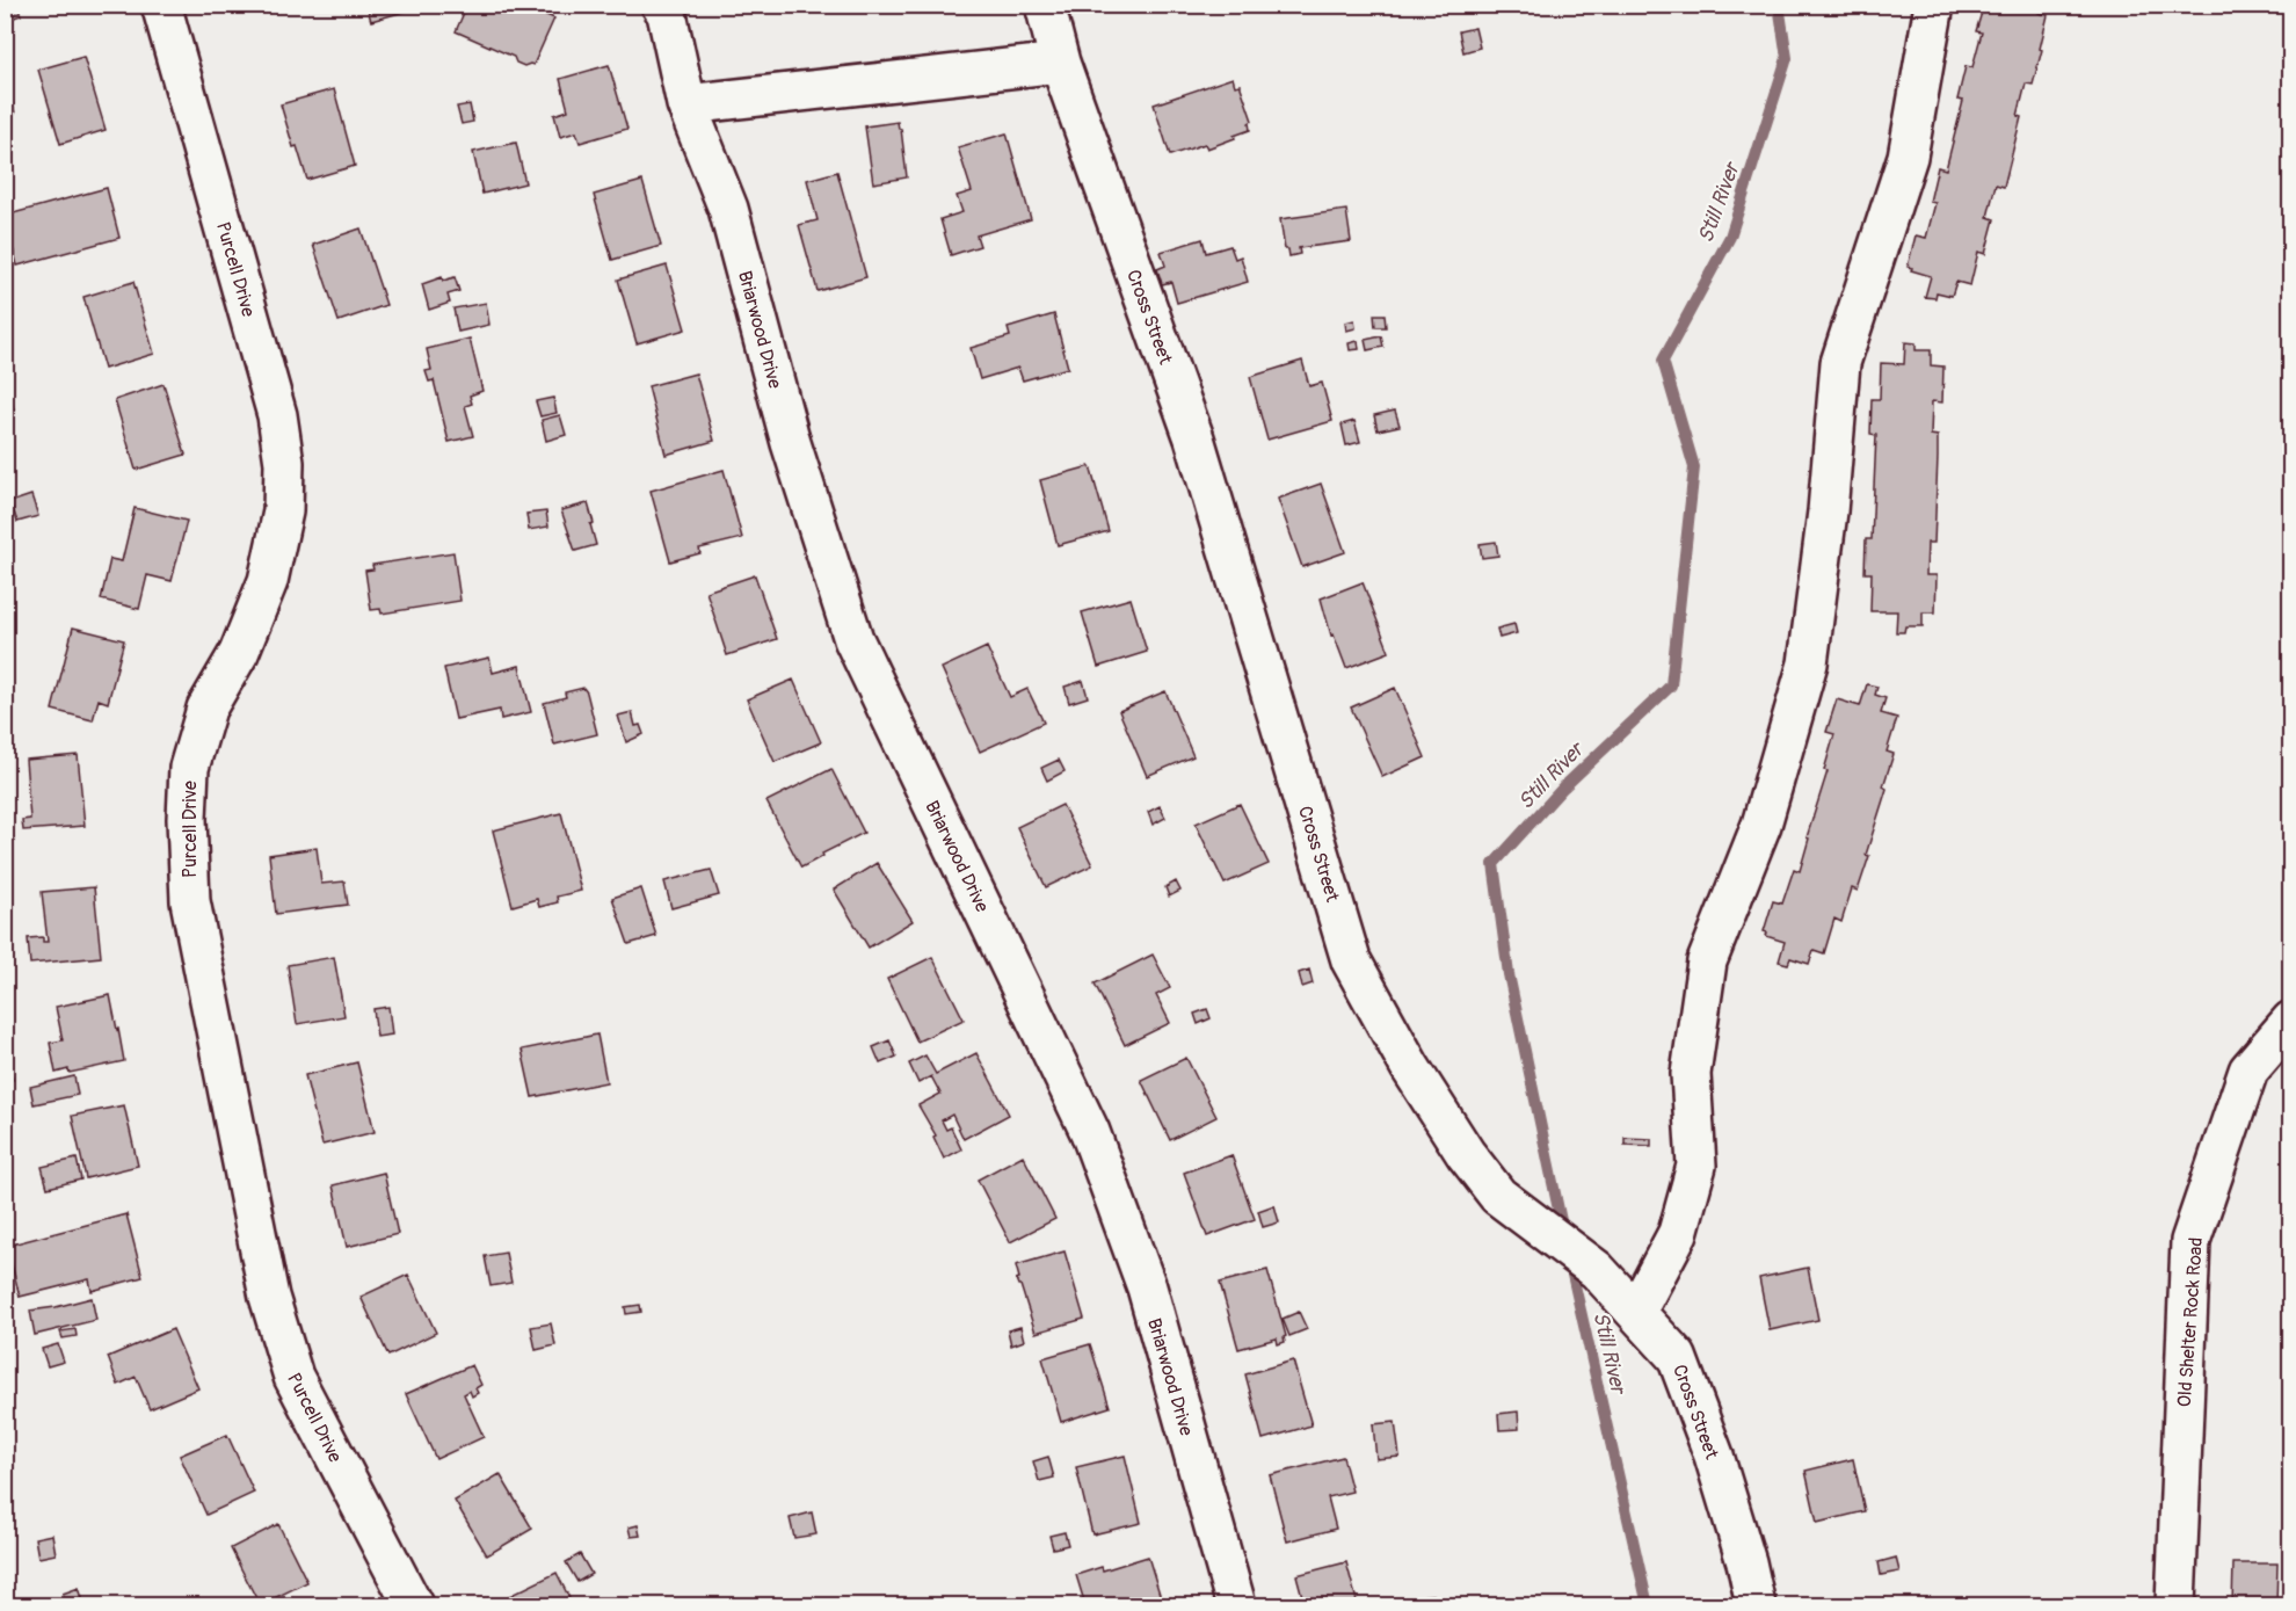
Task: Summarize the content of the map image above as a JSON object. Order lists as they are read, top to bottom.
{
  "streets": {
    "street": [
      "Purcell Drive",
      "Cross Street",
      "Briarwood Drive",
      "Old Shelter Rock Road"
    ]
  },
  "water": ["Still River"]
}
